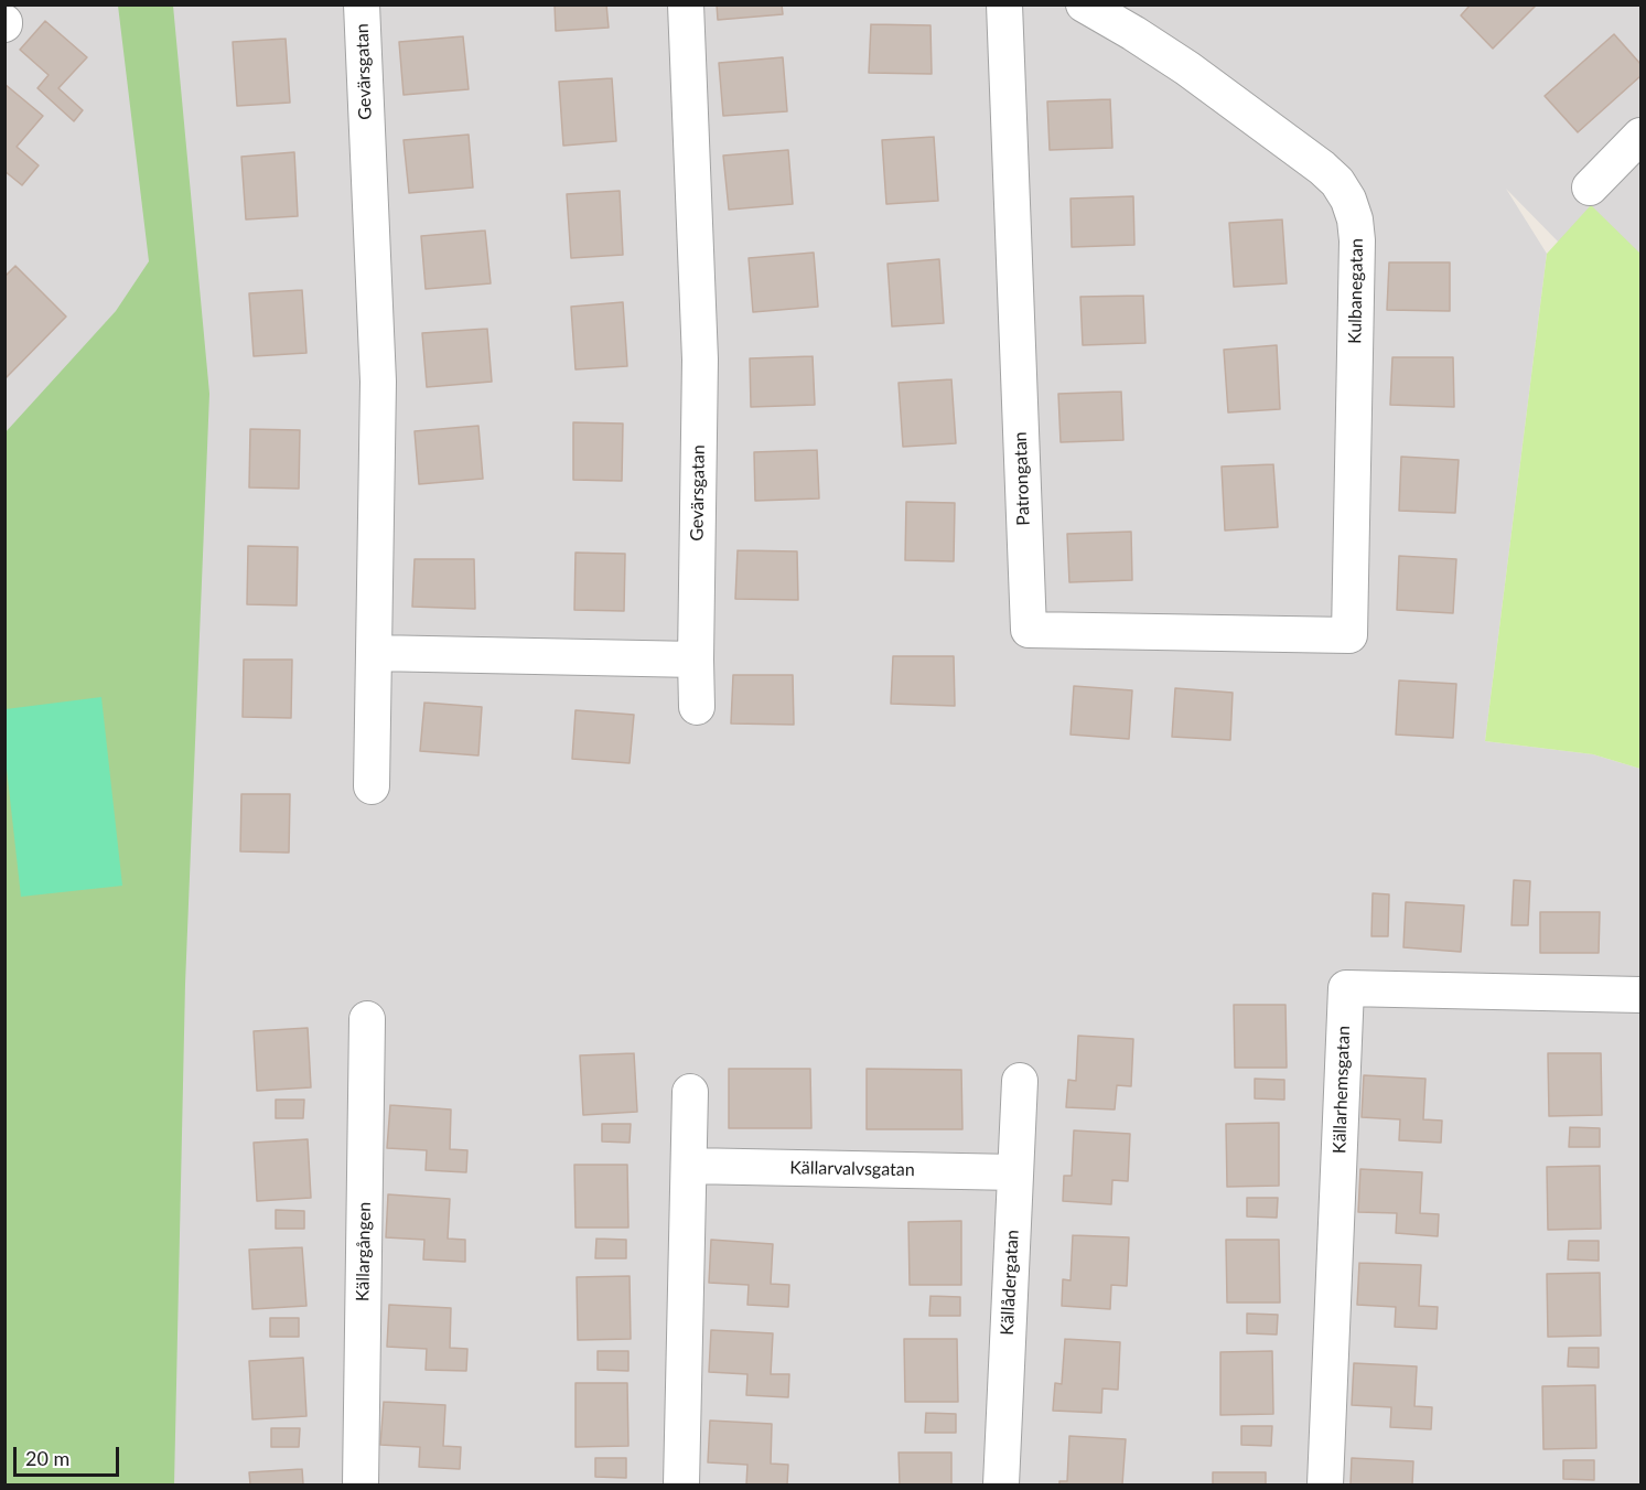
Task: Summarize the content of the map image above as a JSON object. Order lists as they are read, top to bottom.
{
  "streets": {
    "street": [
      "Gevärsgatan",
      "Kulbanegatan",
      "Patrongatan",
      "Källarhemsgatan",
      "Källarvalvsgatan",
      "Källargången",
      "Källådergatan"
    ]
  },
  "crossings": [
    ["Kulbanegatan", "Patrongatan"],
    ["Källarvalvsgatan", "Källådergatan"]
  ],
  "scale_bar": "20 m"
}
